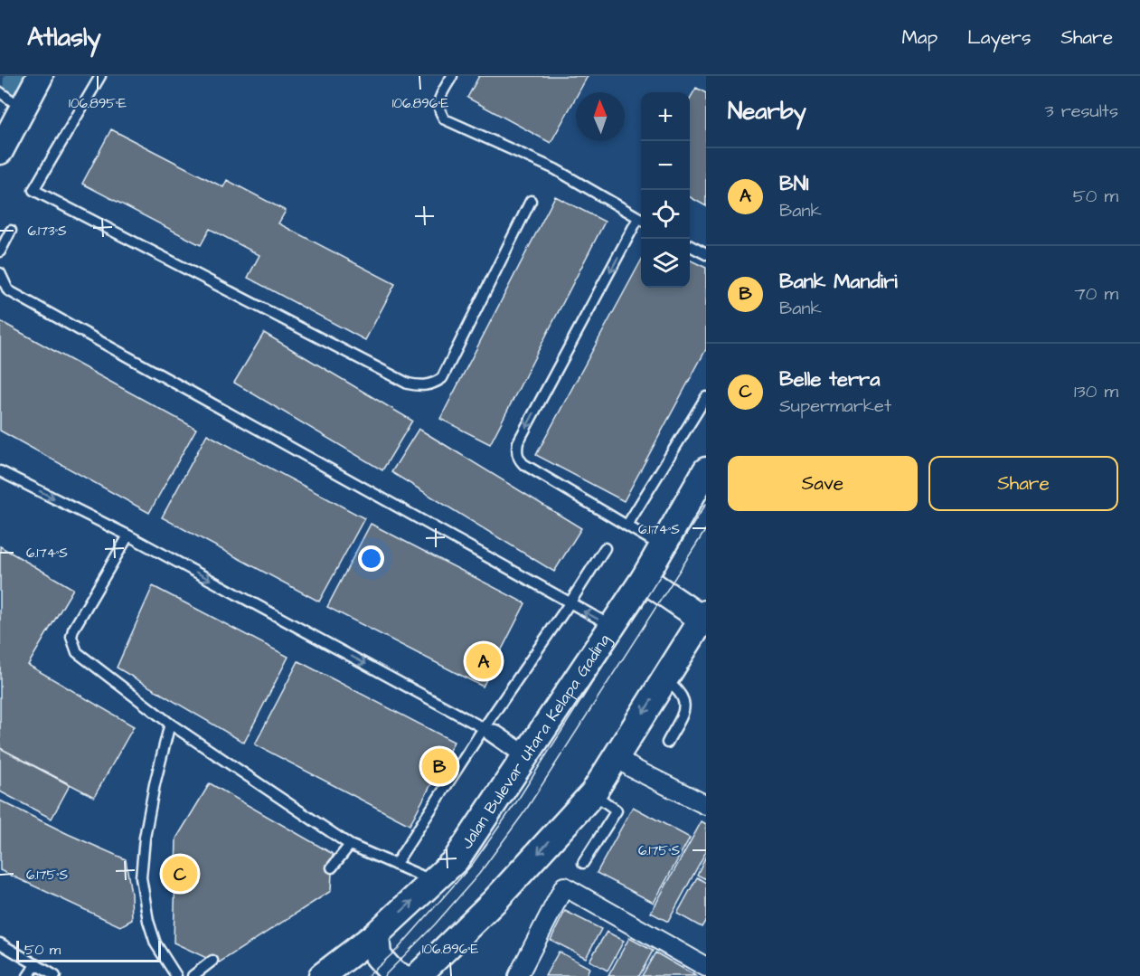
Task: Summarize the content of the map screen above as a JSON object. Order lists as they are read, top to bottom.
{
  "streets": {
    "main road": ["Jalan Bulevar Utara Kelapa Gading"]
  },
  "scale_bar": "50 m",
  "north": "top",
  "page": {
    "header": "Atlasly",
    "nav": ["Map", "Layers", "Share"],
    "heading": ["Nearby", "3 results"],
    "map_buttons": ["+", "−"],
    "list": [
      {
        "mark": "A",
        "name": "BNI",
        "note": "Bank",
        "value": "50 m"
      },
      {
        "mark": "B",
        "name": "Bank Mandiri",
        "note": "Bank",
        "value": "70 m"
      },
      {
        "mark": "C",
        "name": "Belle terra",
        "note": "Supermarket",
        "value": "130 m"
      }
    ],
    "buttons": ["Save", "Share"],
    "pins": ["A", "B", "C"],
    "scale": "50 m"
  },
  "coordinates": [
    "106.895°E",
    "106.896°E",
    "6.173°S",
    "6.174°S",
    "6.175°S"
  ]
}
